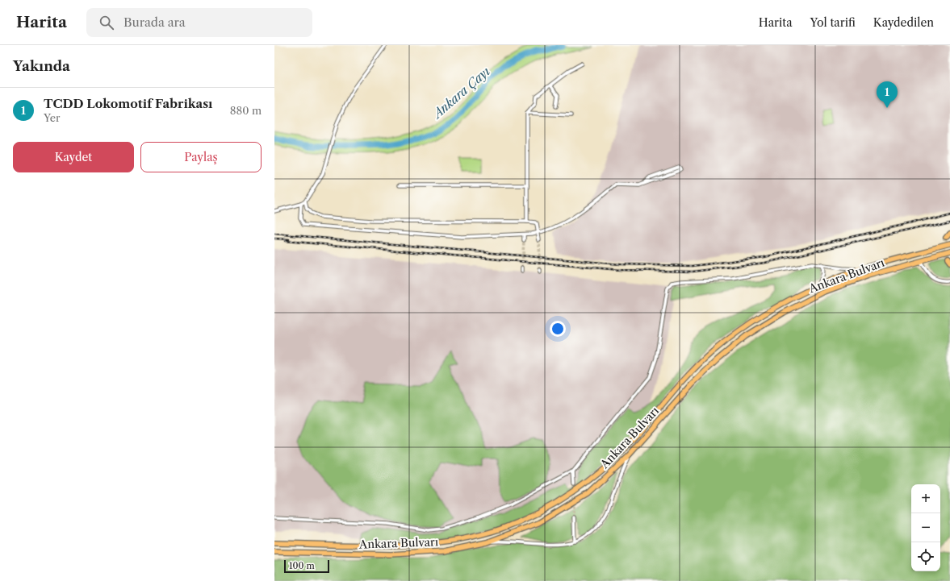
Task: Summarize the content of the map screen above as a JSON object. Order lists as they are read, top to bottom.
{
  "streets": {
    "main road": ["Ankara Bulvarı"]
  },
  "water": ["Ankara Çayı"],
  "scale_bar": "100 m",
  "page": {
    "header": "Harita",
    "search": "Burada ara",
    "nav": ["Harita", "Yol tarifi", "Kaydedilen"],
    "heading": "Yakında",
    "pins": "1",
    "list": [
      {
        "mark": "1",
        "name": "TCDD Lokomotif Fabrikası",
        "note": "Yer",
        "value": "880 m"
      }
    ],
    "buttons": ["Kaydet", "Paylaş"],
    "map_buttons": ["+", "−"],
    "scale": "100 m"
  }
}
